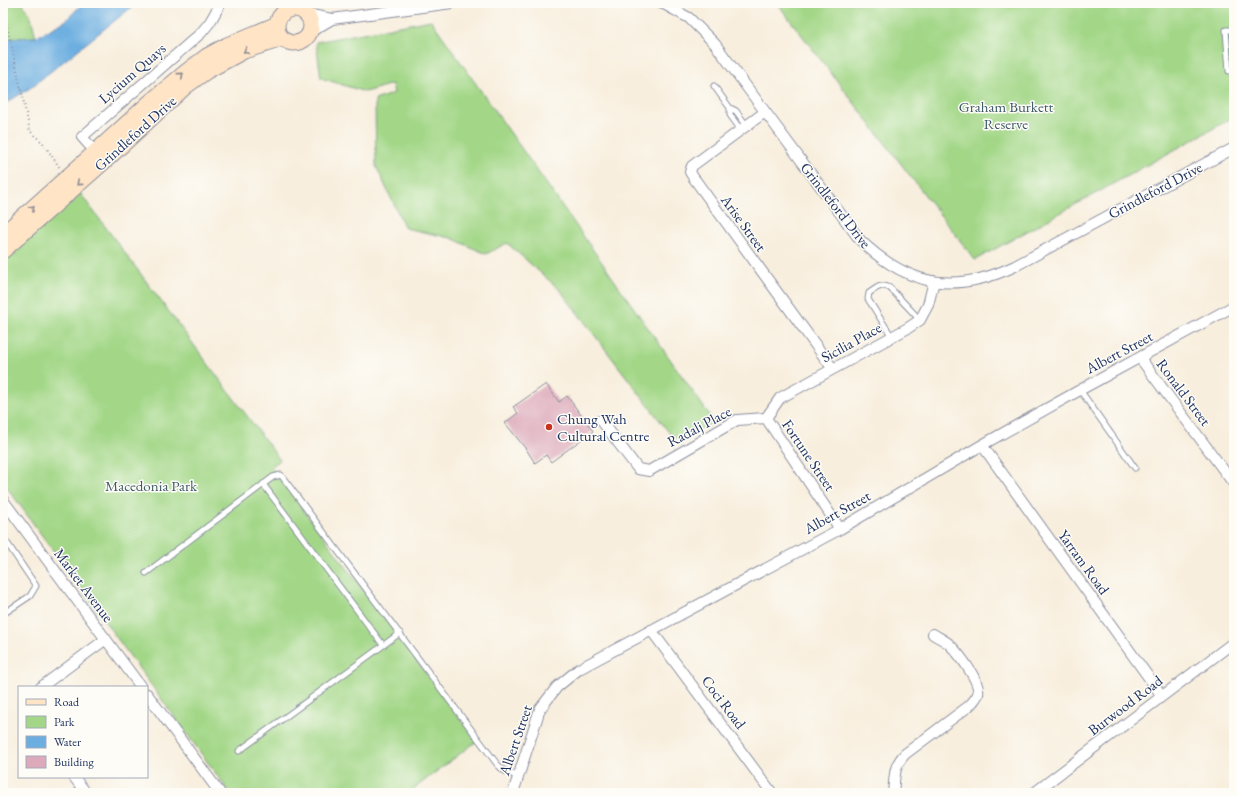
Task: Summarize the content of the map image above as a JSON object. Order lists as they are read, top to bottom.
{
  "streets": {
    "street": [
      "Lycium Quays",
      "Grindleford Drive",
      "Arise Street",
      "Sicilia Place",
      "Albert Street",
      "Ronald Street",
      "Radalj Place",
      "Fortune Street",
      "Yarram Road",
      "Market Avenue",
      "Coci Road",
      "Burwood Road"
    ]
  },
  "crossings": [
    ["Lycium Quays", "Grindleford Drive"],
    ["Grindleford Drive", "Arise Street"],
    ["Arise Street", "Sicilia Place"],
    ["Sicilia Place", "Radalj Place"],
    ["Sicilia Place", "Fortune Street"],
    ["Albert Street", "Ronald Street"],
    ["Albert Street", "Fortune Street"],
    ["Albert Street", "Yarram Road"],
    ["Albert Street", "Coci Road"],
    ["Radalj Place", "Fortune Street"],
    ["Yarram Road", "Burwood Road"]
  ],
  "parks": ["Graham Burkett Reserve", "Macedonia Park"],
  "places": ["Chung Wah Cultural Centre"],
  "legend": [
    "Road",
    "Park",
    "Water",
    "Building"
  ]
}
